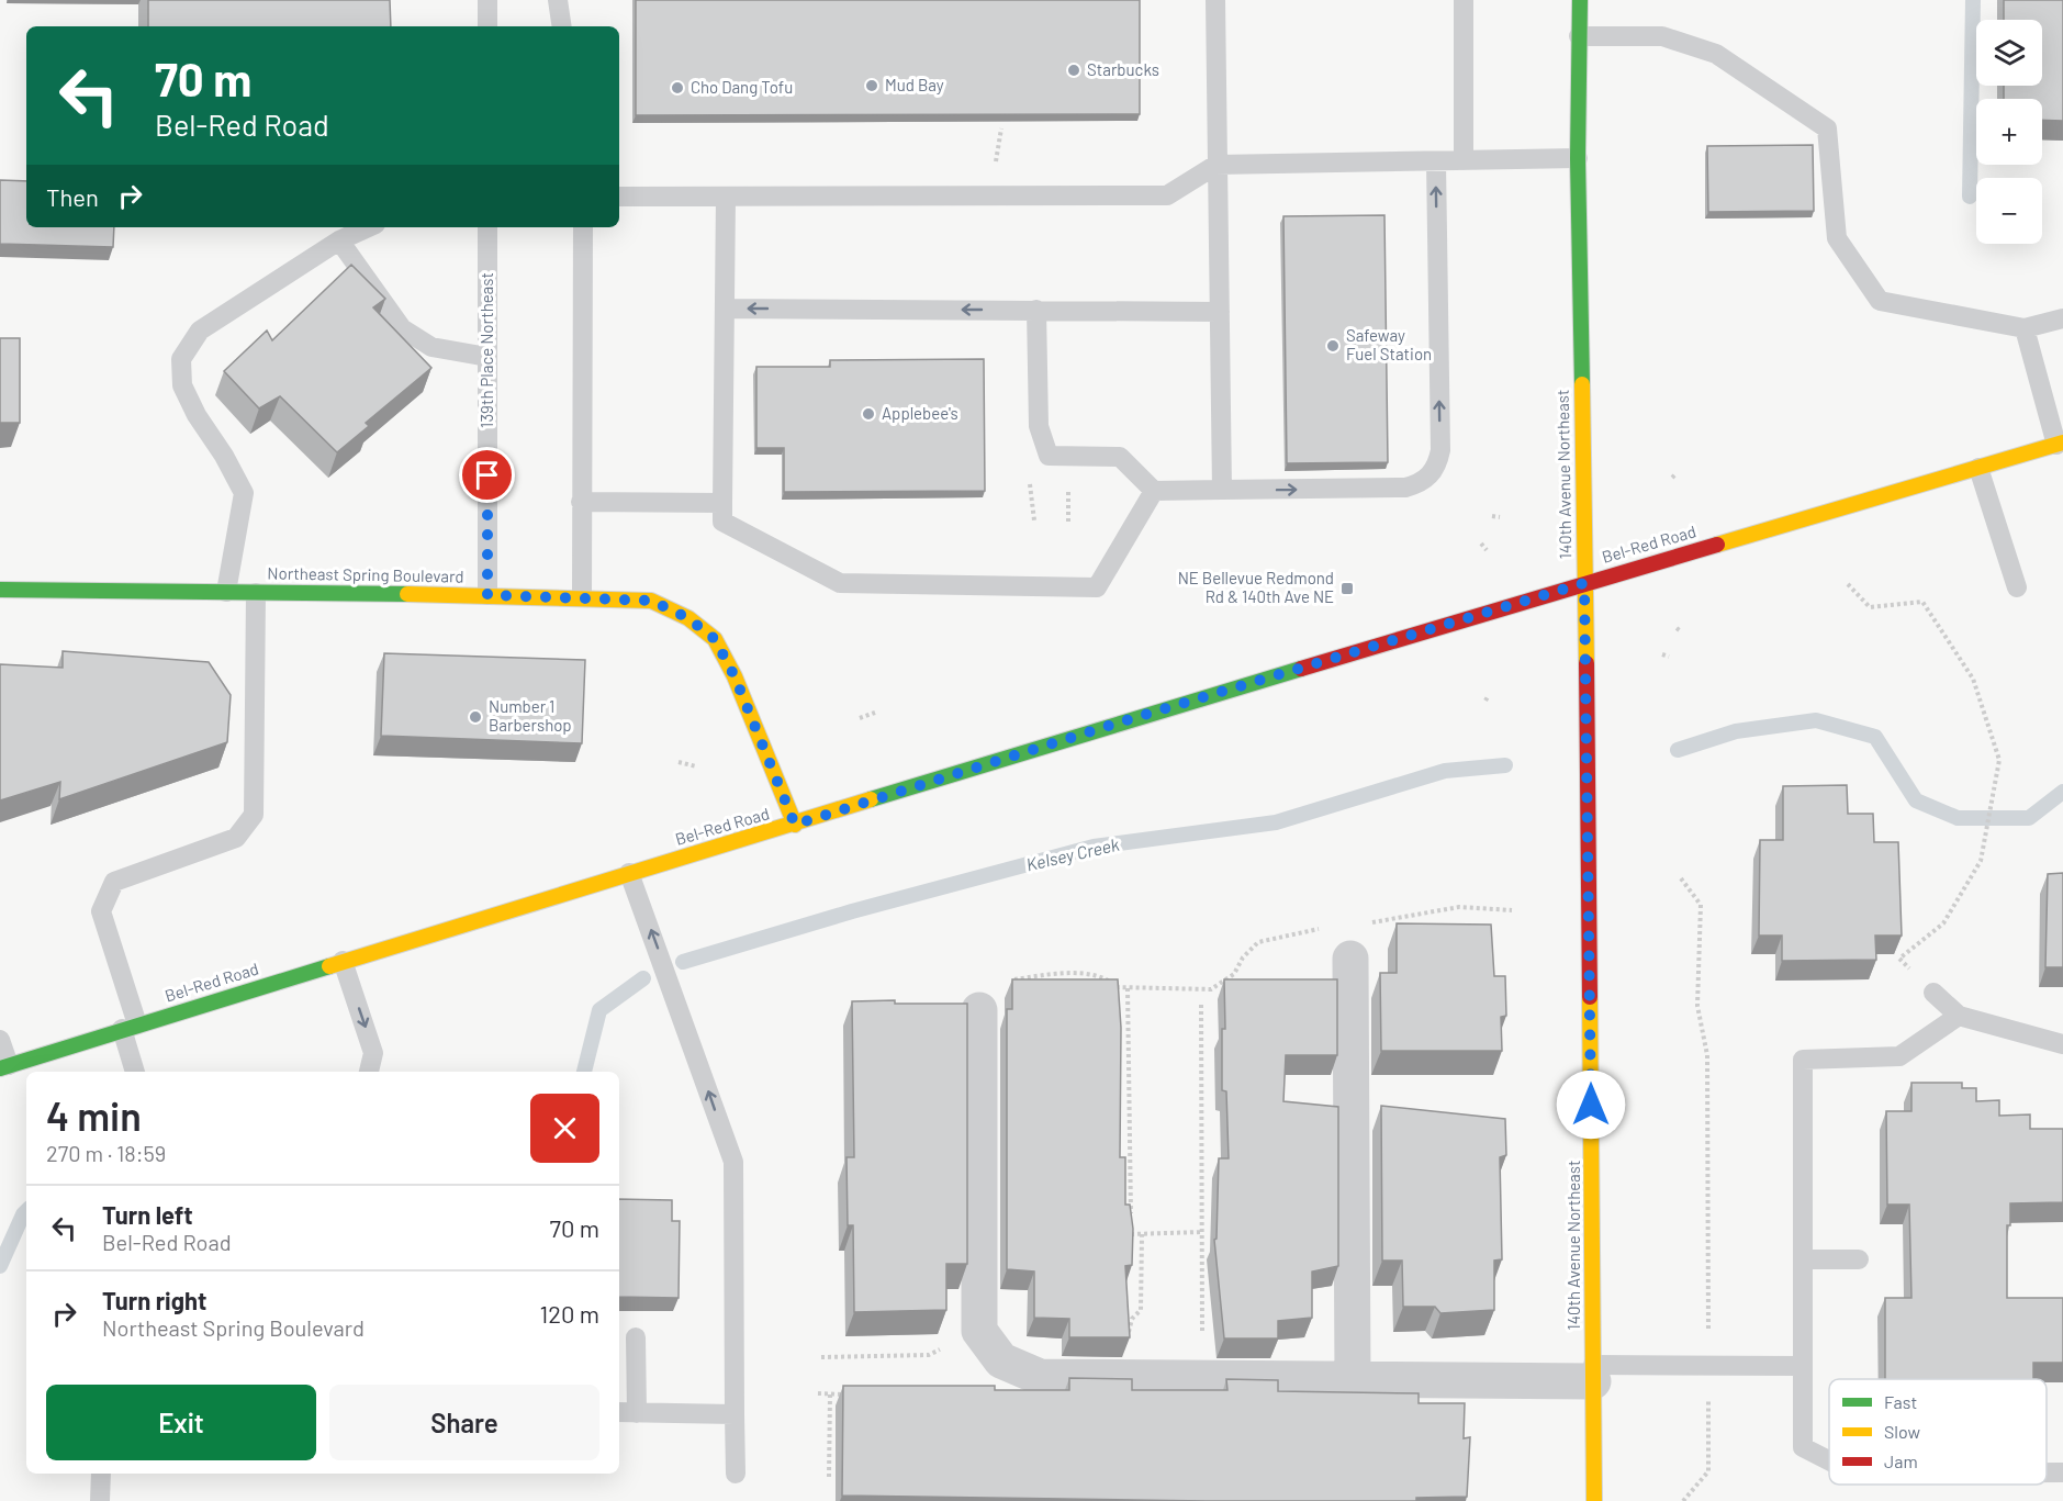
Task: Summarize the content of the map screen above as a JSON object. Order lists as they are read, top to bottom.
{
  "streets": {
    "main road": ["140th Avenue Northeast", "Bel-Red Road", "Northeast Spring Boulevard"],
    "lane": ["139th Place Northeast"]
  },
  "crossings": [
    ["139th Place Northeast", "Northeast Spring Boulevard"],
    ["140th Avenue Northeast", "Bel-Red Road"],
    ["Bel-Red Road", "Northeast Spring Boulevard"]
  ],
  "water": ["Kelsey Creek"],
  "places": {
    "other": [
      "Starbucks",
      "Mud Bay",
      "Cho Dang Tofu",
      "Safeway Fuel Station",
      "Applebee's",
      "Number 1 Barbershop"
    ],
    "transit": ["NE Bellevue Redmond Rd & 140th Ave NE"]
  },
  "legend": ["Fast", "Slow", "Jam"],
  "page": {
    "map_buttons": ["+", "−"],
    "turn": ["70 m", "Bel-Red Road"],
    "then": "Then",
    "heading": ["4 min", "270 m · 18:59"],
    "list": [
      {
        "name": "Turn left",
        "note": "Bel-Red Road",
        "value": "70 m"
      },
      {
        "name": "Turn right",
        "note": "Northeast Spring Boulevard",
        "value": "120 m"
      }
    ],
    "buttons": ["Exit", "Share"]
  }
}
